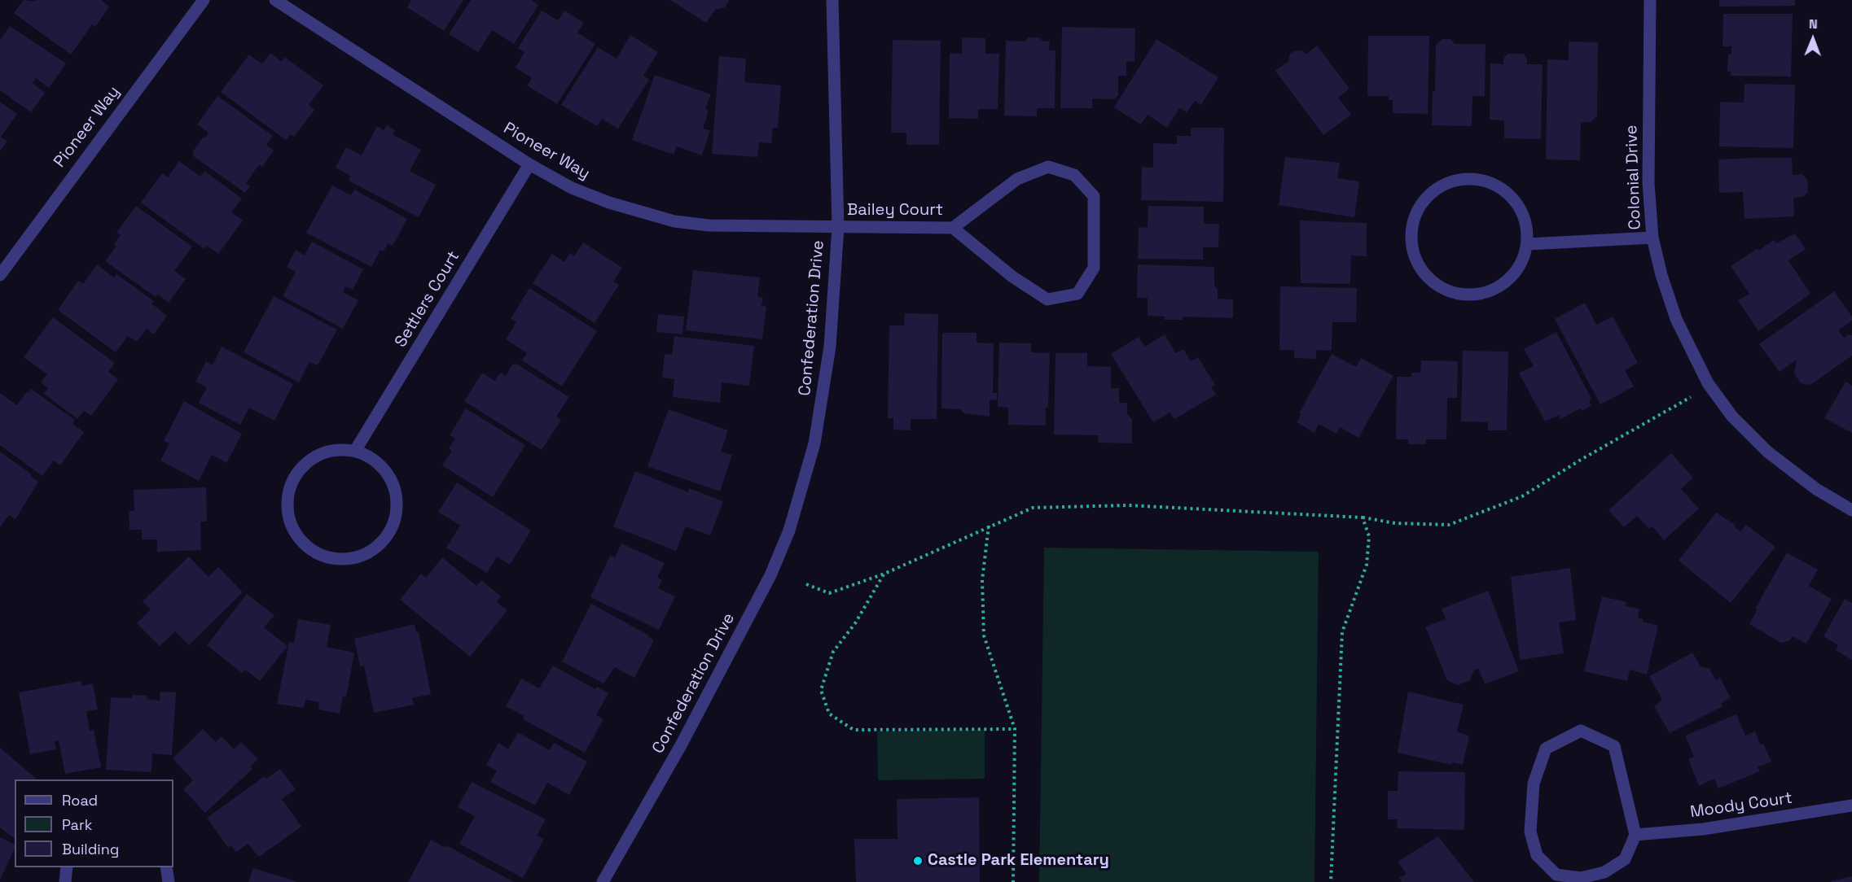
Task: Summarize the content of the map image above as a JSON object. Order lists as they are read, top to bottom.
{
  "streets": {
    "street": [
      "Pioneer Way",
      "Colonial Drive",
      "Bailey Court",
      "Settlers Court",
      "Confederation Drive",
      "Moody Court"
    ]
  },
  "crossings": [
    ["Pioneer Way", "Bailey Court"],
    ["Pioneer Way", "Settlers Court"],
    ["Pioneer Way", "Confederation Drive"],
    ["Bailey Court", "Confederation Drive"]
  ],
  "places": ["Castle Park Elementary"],
  "legend": ["Road", "Park", "Building"],
  "north": "top"
}
